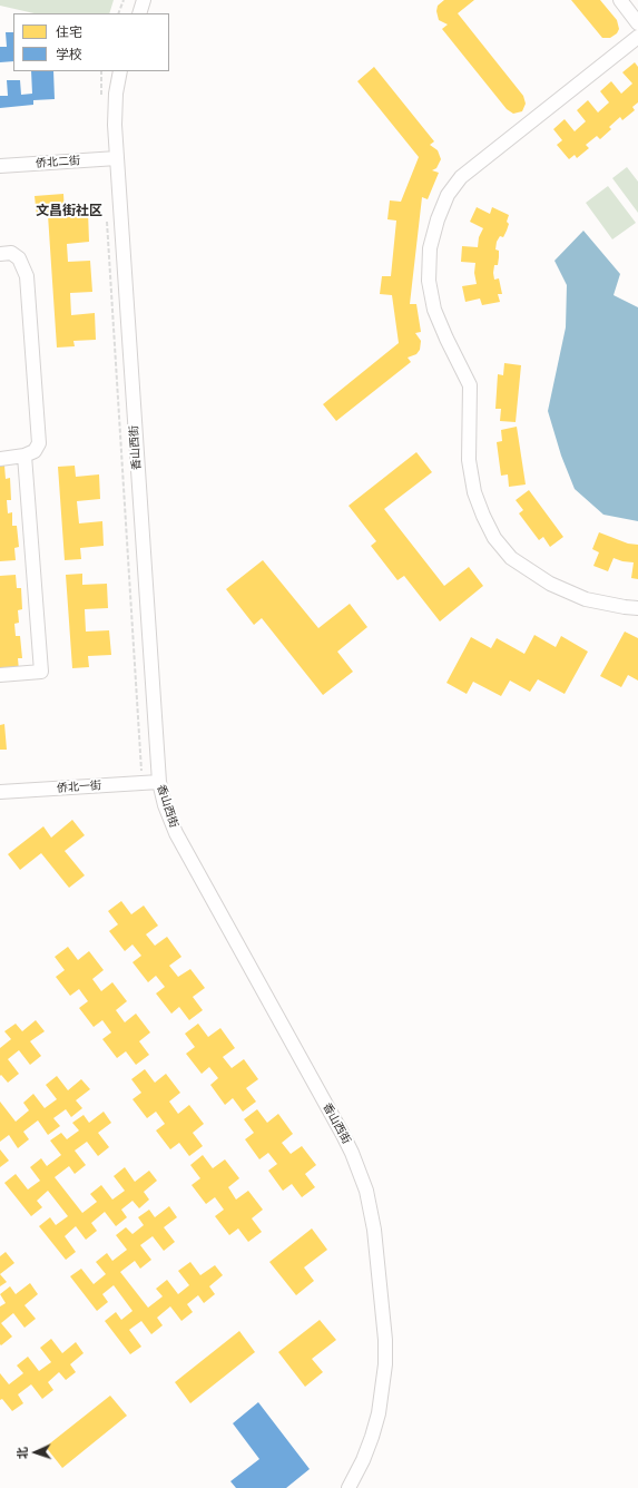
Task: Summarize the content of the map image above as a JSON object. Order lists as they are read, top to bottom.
{
  "streets": {
    "street": ["侨北二街", "香山西街", "侨北一街"]
  },
  "crossings": [
    ["侨北二街", "香山西街"],
    ["香山西街", "侨北一街"]
  ],
  "districts": ["文昌街社区"],
  "legend": ["住宅", "学校"],
  "north": "left"
}
